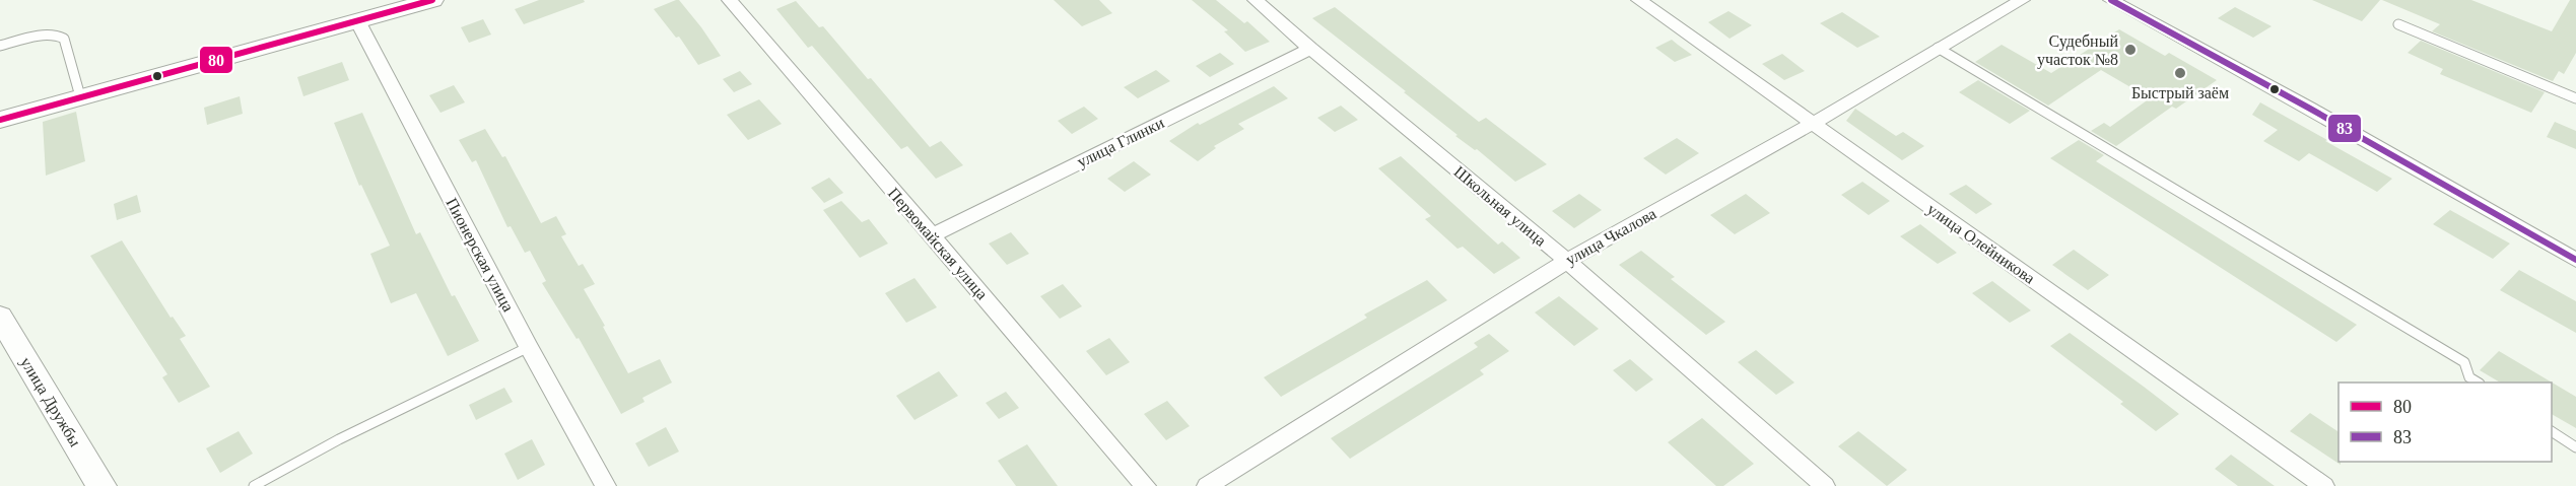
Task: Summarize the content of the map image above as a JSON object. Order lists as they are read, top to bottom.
{
  "streets": {
    "street": [
      "улица Глинки",
      "Школьная улица",
      "улица Чкалова",
      "Первомайская улица",
      "улица Олейникова",
      "Пионерская улица",
      "улица Дружбы"
    ]
  },
  "crossings": [
    ["улица Глинки", "Школьная улица"],
    ["улица Глинки", "Первомайская улица"],
    ["Школьная улица", "улица Чкалова"],
    ["улица Чкалова", "улица Олейникова"]
  ],
  "places": ["Судебный участок №8", "Быстрый заём"],
  "lines": ["transit line 80", "transit line 83"],
  "legend": ["80", "83"]
}
